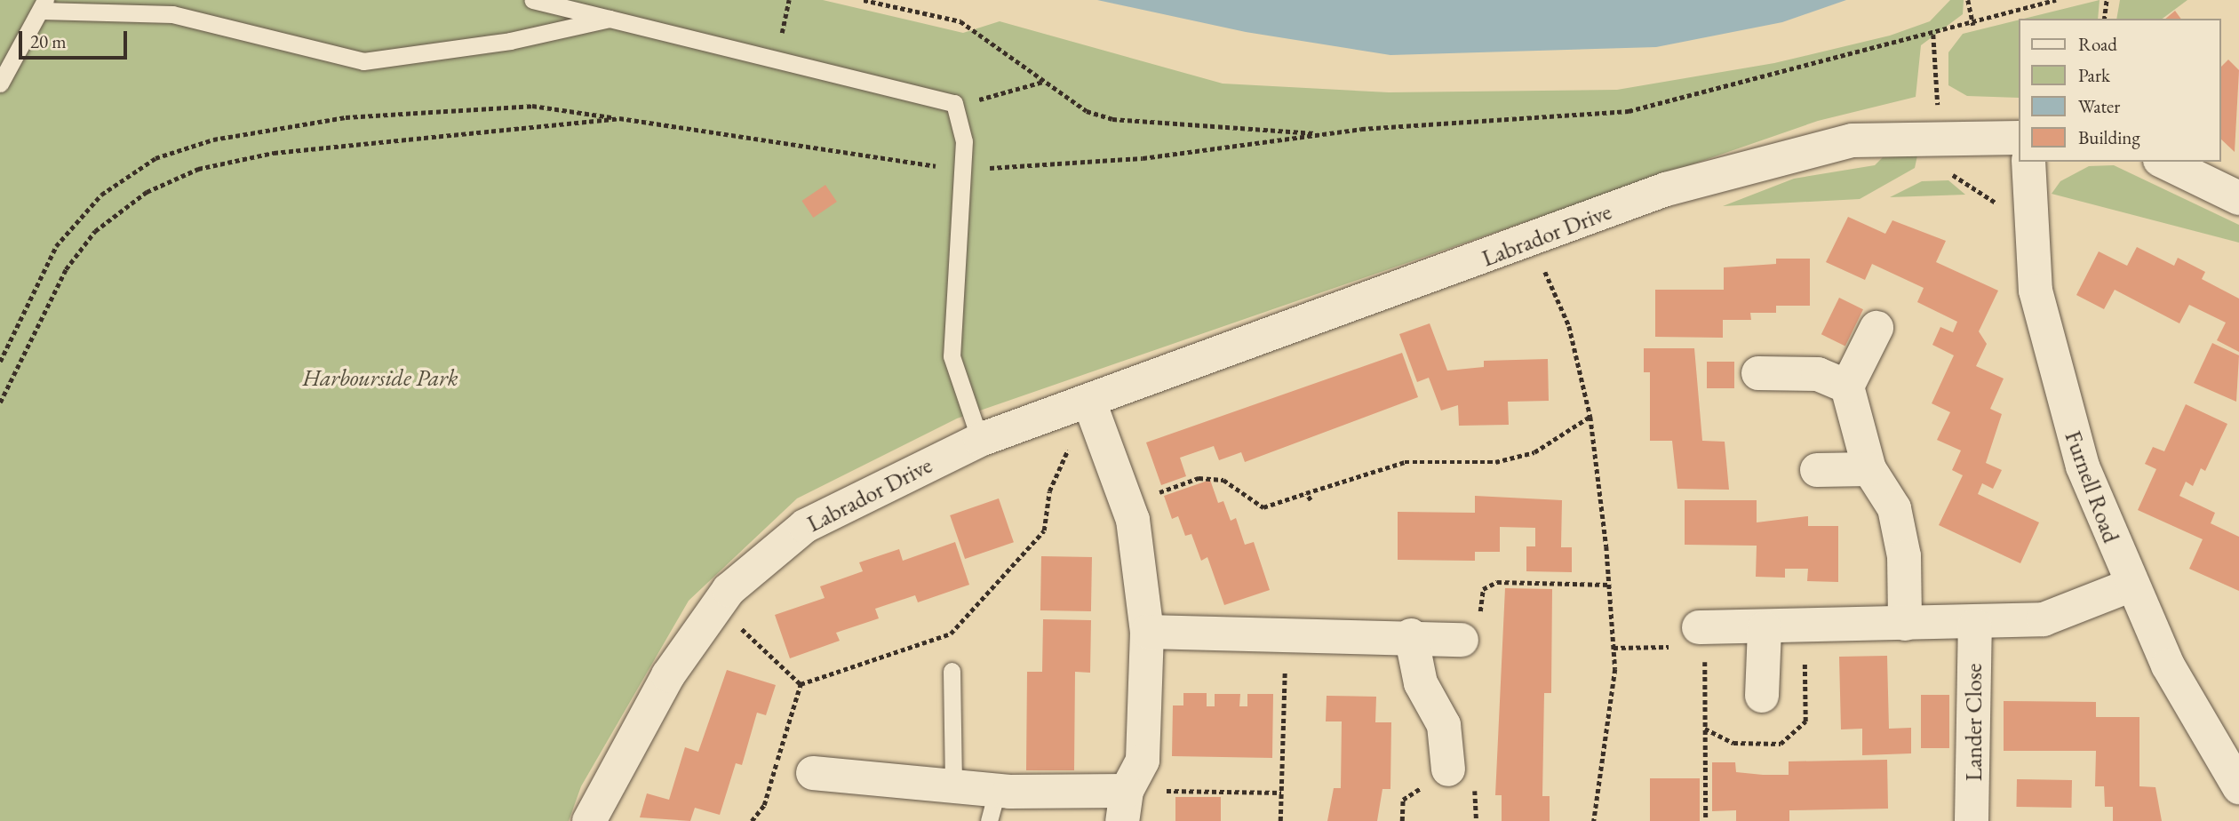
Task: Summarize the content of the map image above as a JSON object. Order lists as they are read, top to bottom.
{
  "streets": {
    "street": ["Labrador Drive", "Furnell Road", "Lander Close"]
  },
  "parks": ["Harbourside Park"],
  "legend": [
    "Road",
    "Park",
    "Water",
    "Building"
  ],
  "scale_bar": "20 m"
}
